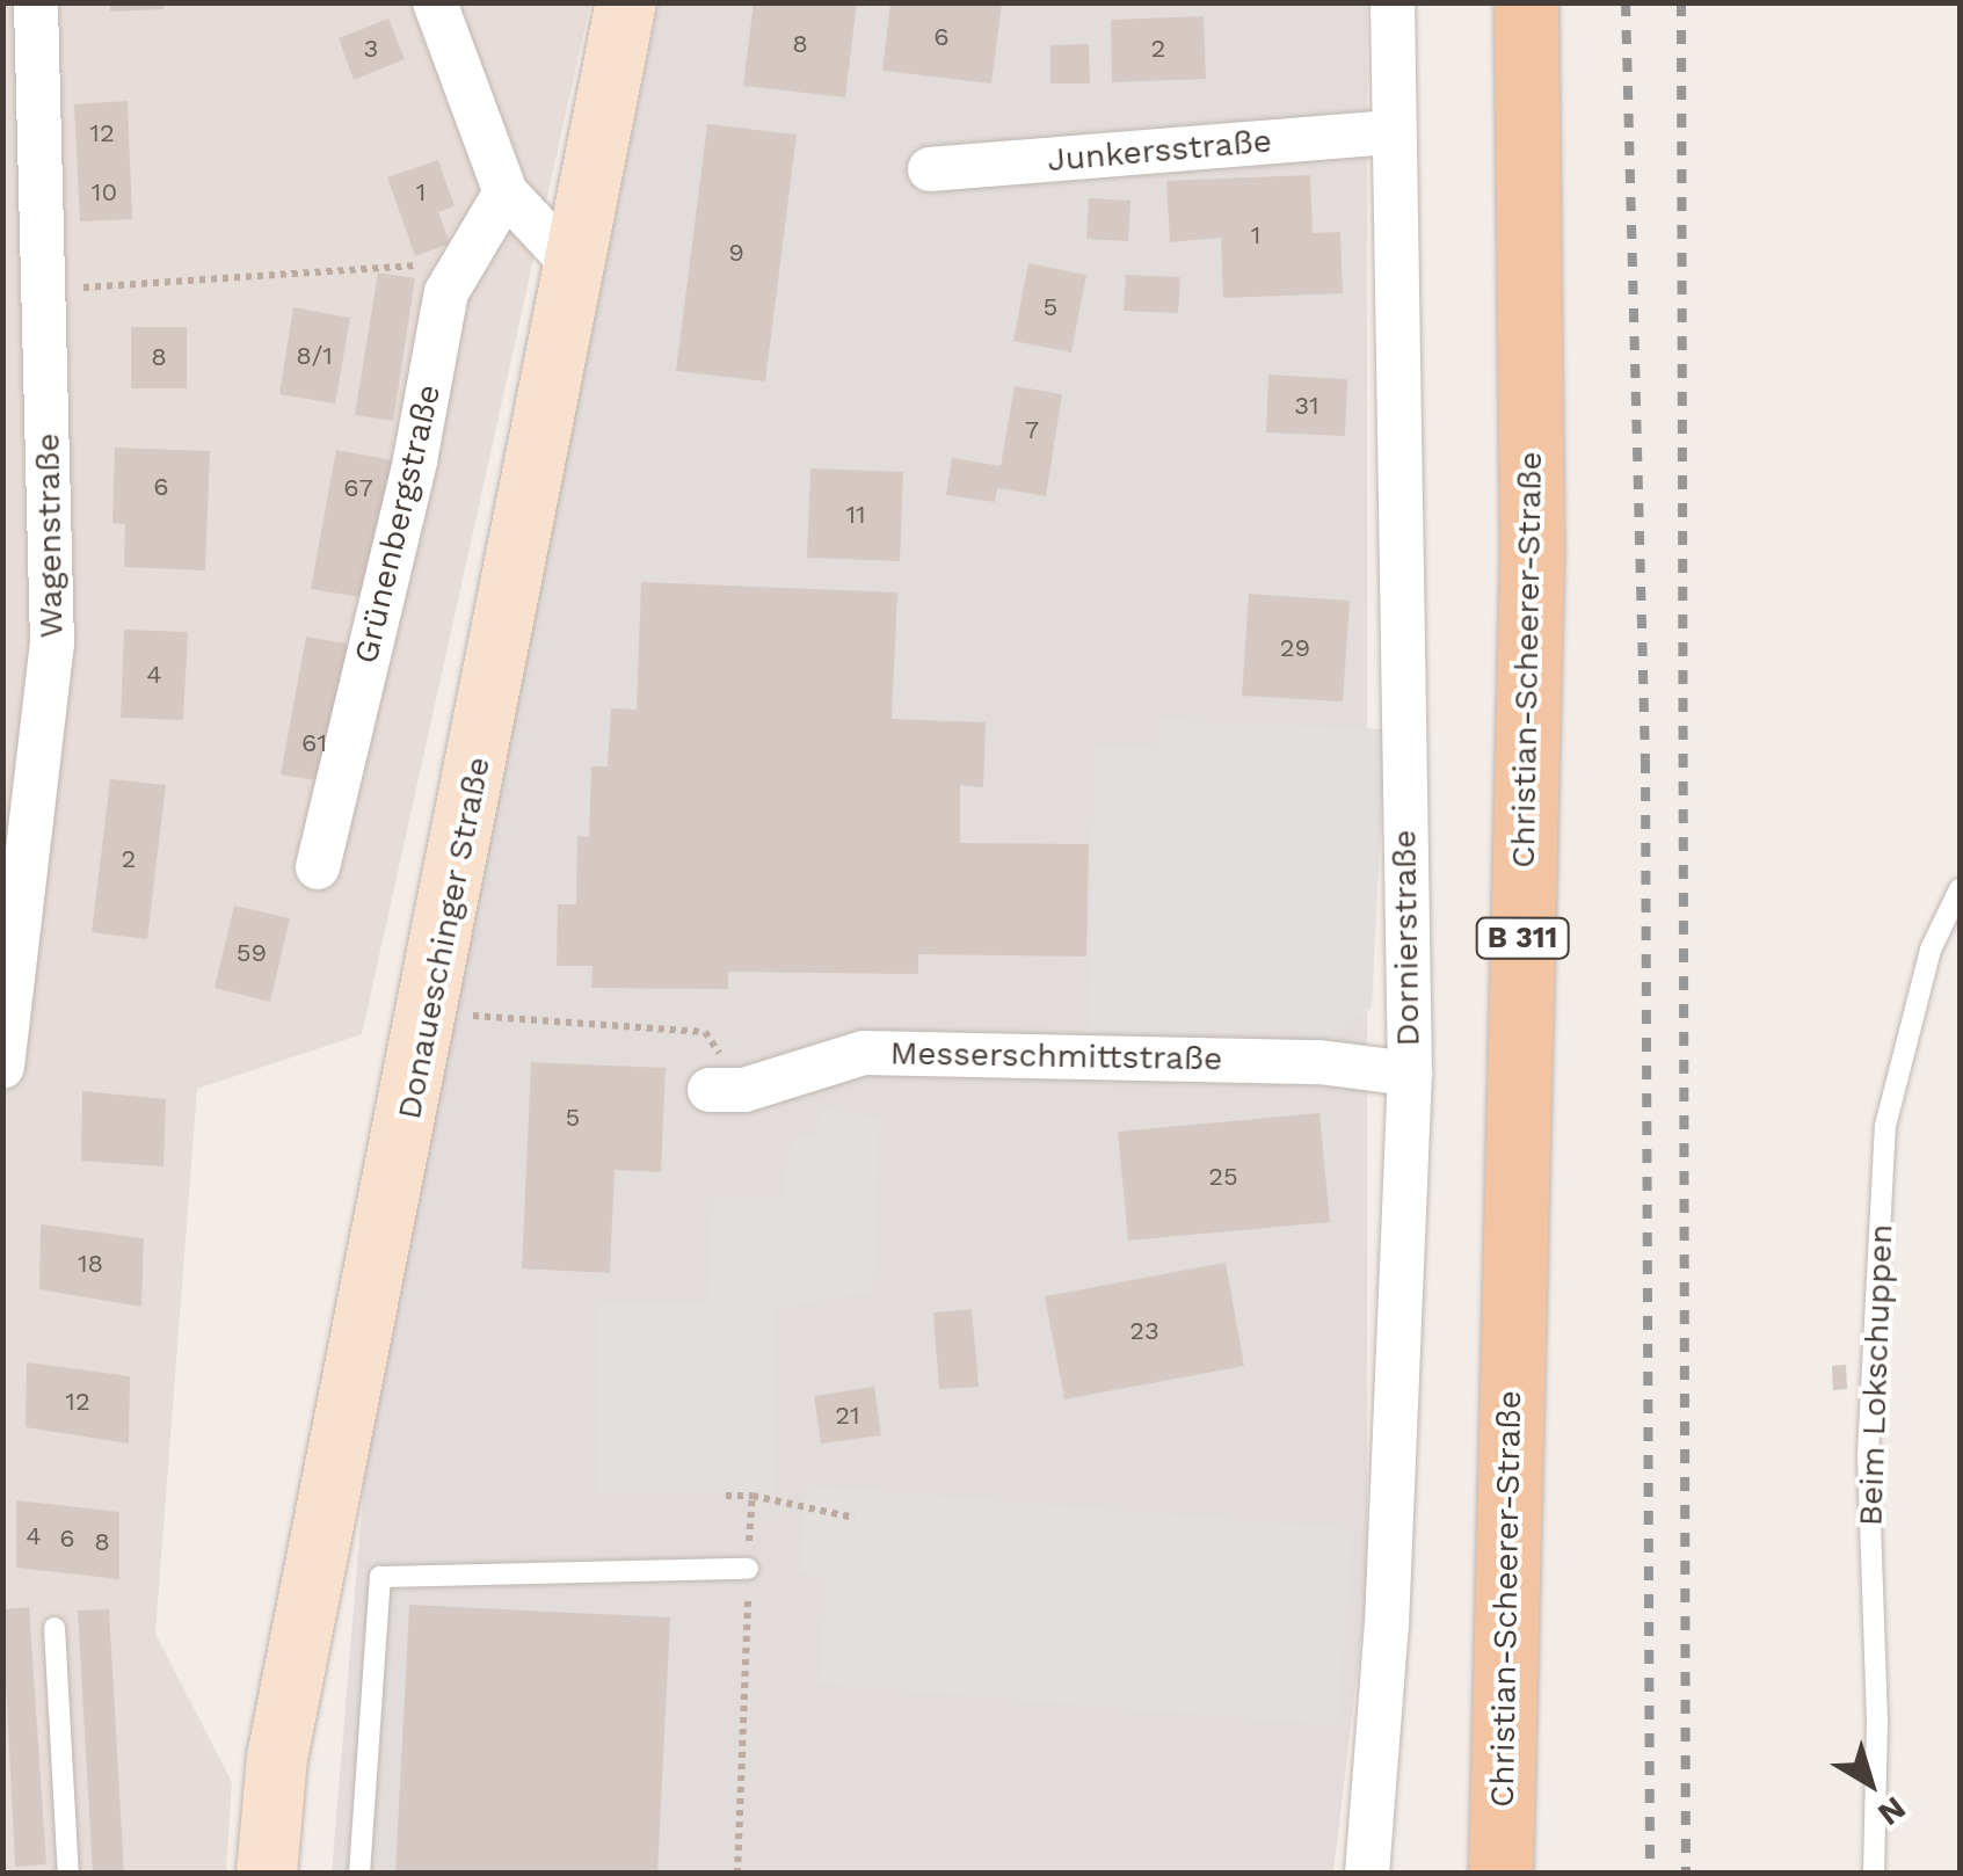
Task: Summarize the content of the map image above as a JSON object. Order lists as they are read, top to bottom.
{
  "streets": {
    "main road": ["Christian-Scheerer-Straße", "B 311"],
    "street": [
      "Junkersstraße",
      "Grünenbergstraße",
      "Wagenstraße",
      "Donaueschinger Straße",
      "Dornierstraße",
      "Messerschmittstraße"
    ],
    "lane": ["Beim Lokschuppen"]
  },
  "crossings": [
    ["Junkersstraße", "Dornierstraße"],
    ["Dornierstraße", "Messerschmittstraße"]
  ],
  "house_numbers": [
    "6",
    "8",
    "3",
    "2",
    "12",
    "10",
    "1",
    "1",
    "9",
    "5",
    "8/1",
    "8",
    "31",
    "7",
    "6",
    "67",
    "11",
    "29",
    "4",
    "61",
    "2",
    "59",
    "5",
    "25",
    "18",
    "23",
    "12",
    "21",
    "4",
    "6",
    "8"
  ],
  "north": "bottom right"
}
